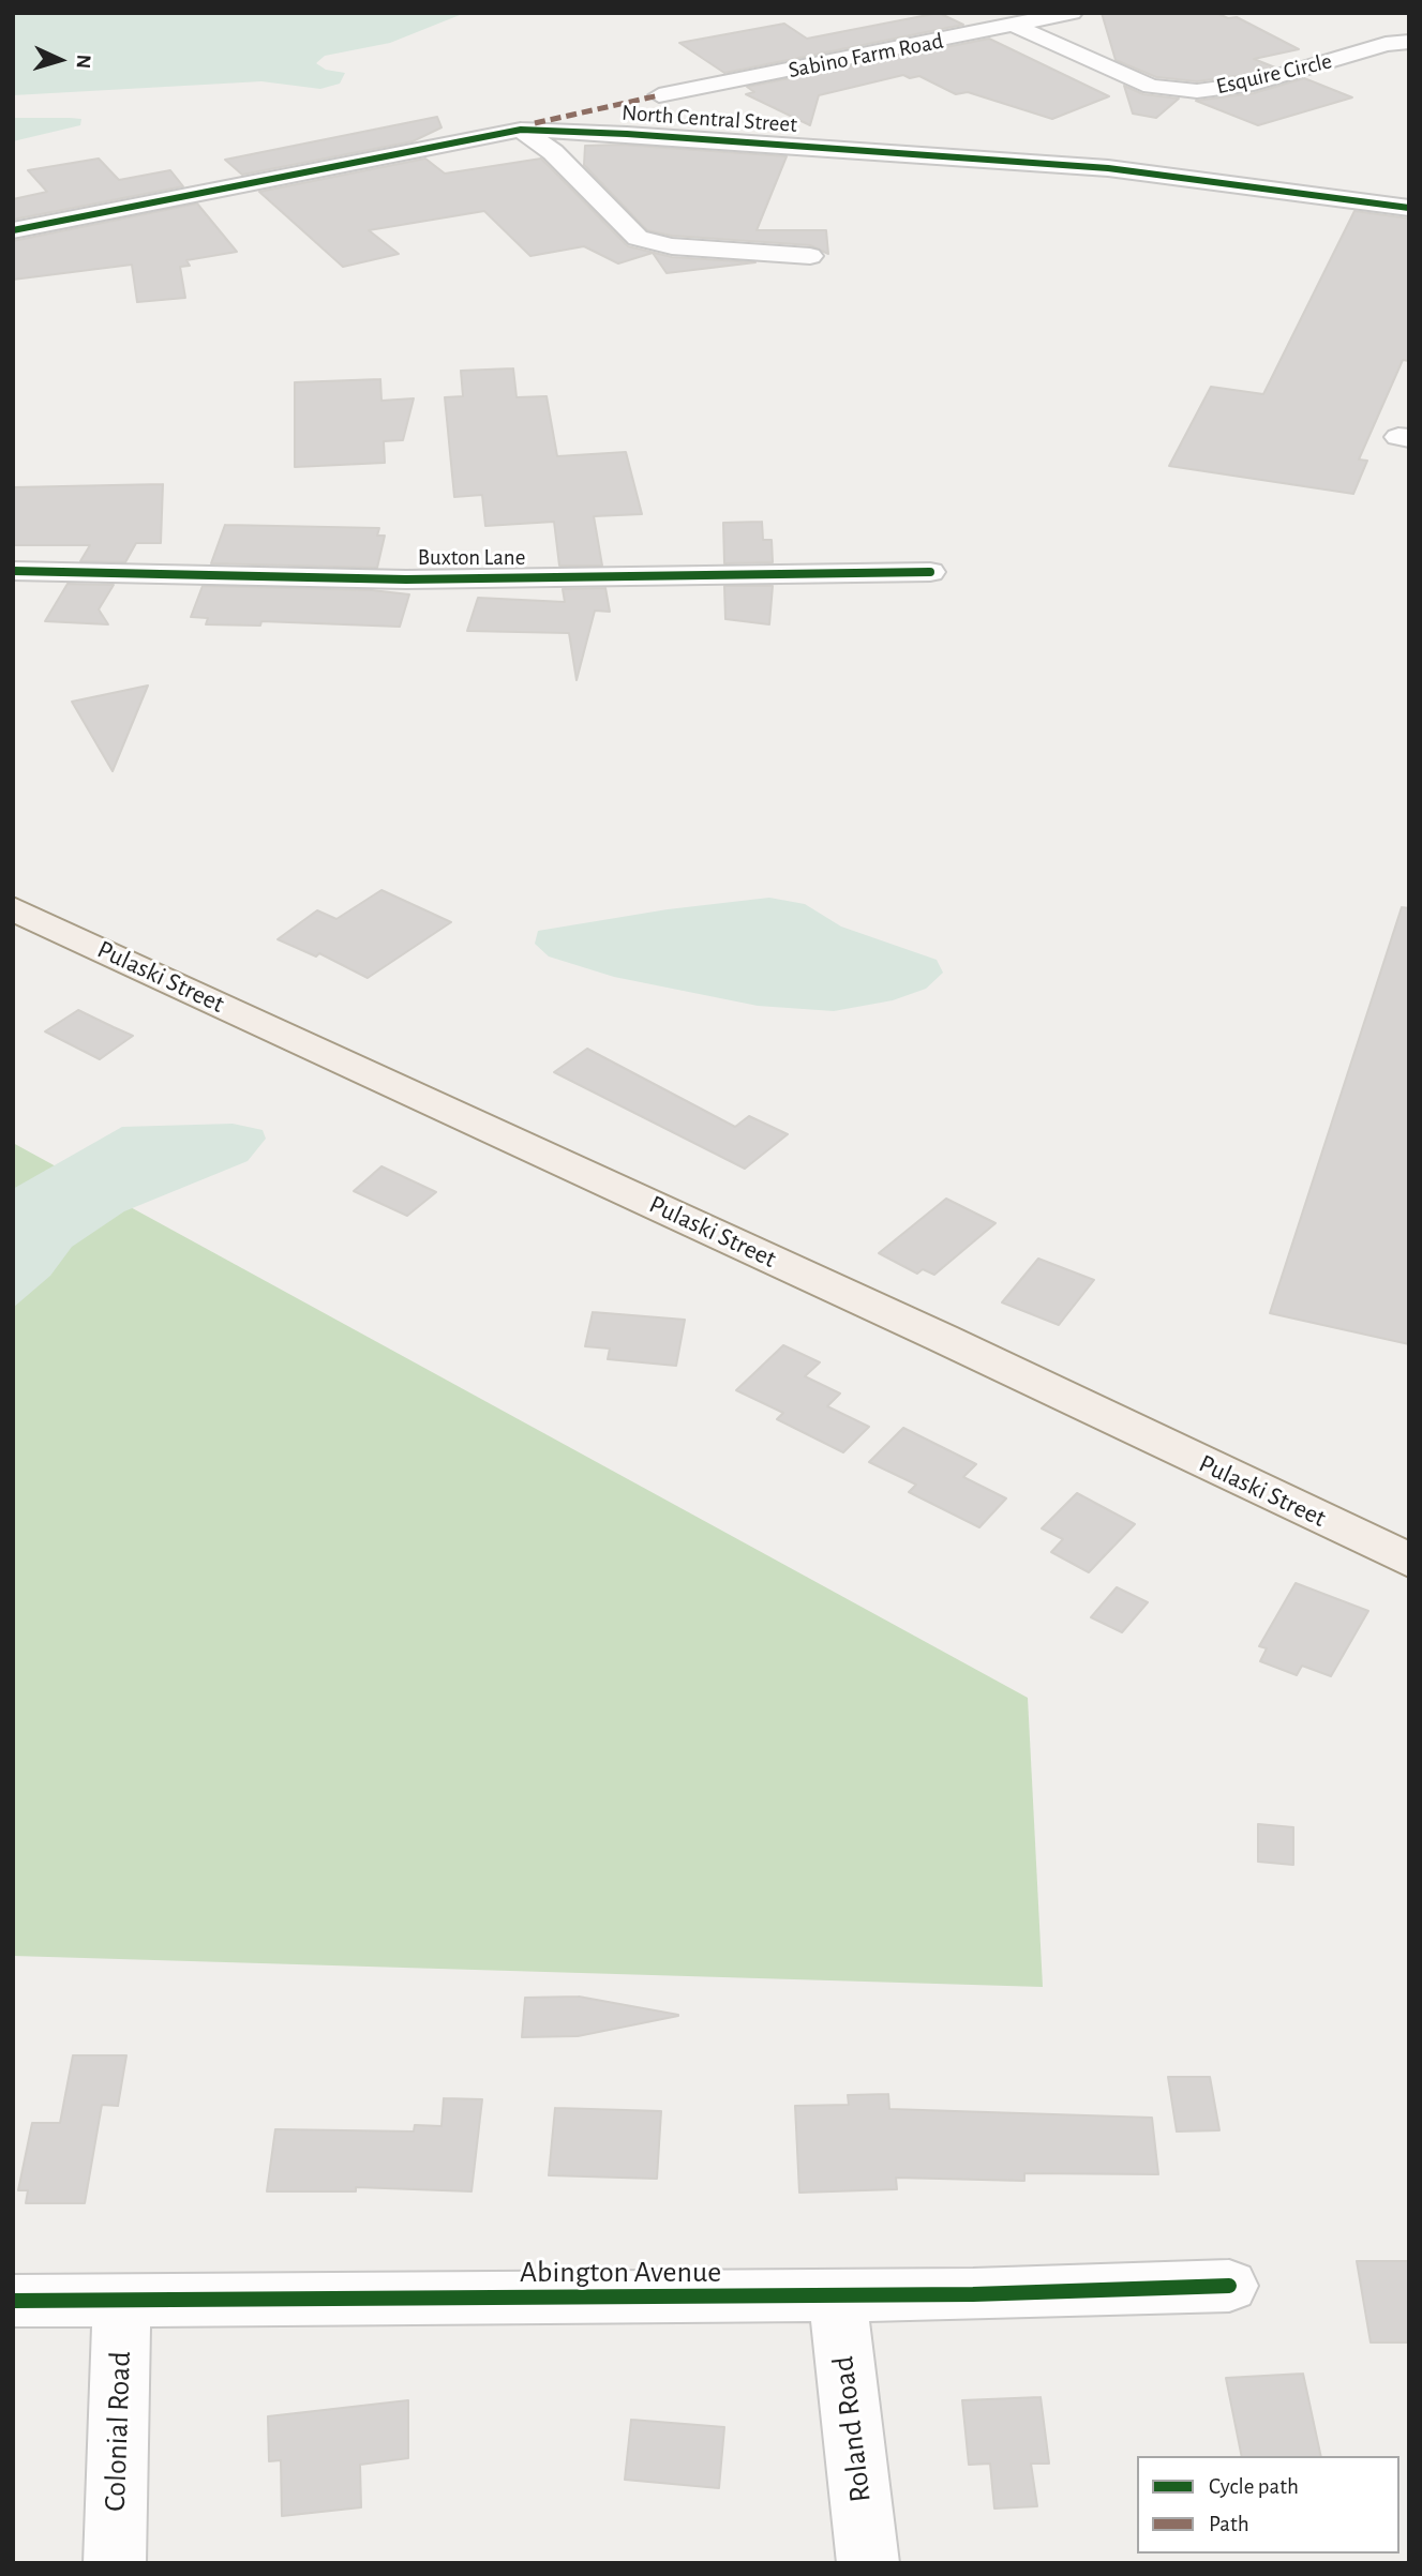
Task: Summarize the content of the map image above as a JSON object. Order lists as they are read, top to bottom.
{
  "streets": {
    "main road": ["Pulaski Street"],
    "street": [
      "Sabino Farm Road",
      "Esquire Circle",
      "North Central Street",
      "Buxton Lane",
      "Abington Avenue",
      "Roland Road",
      "Colonial Road"
    ]
  },
  "crossings": [
    ["Sabino Farm Road", "Esquire Circle"],
    ["Abington Avenue", "Roland Road"],
    ["Abington Avenue", "Colonial Road"]
  ],
  "legend": ["Cycle path", "Path"],
  "north": "right"
}
